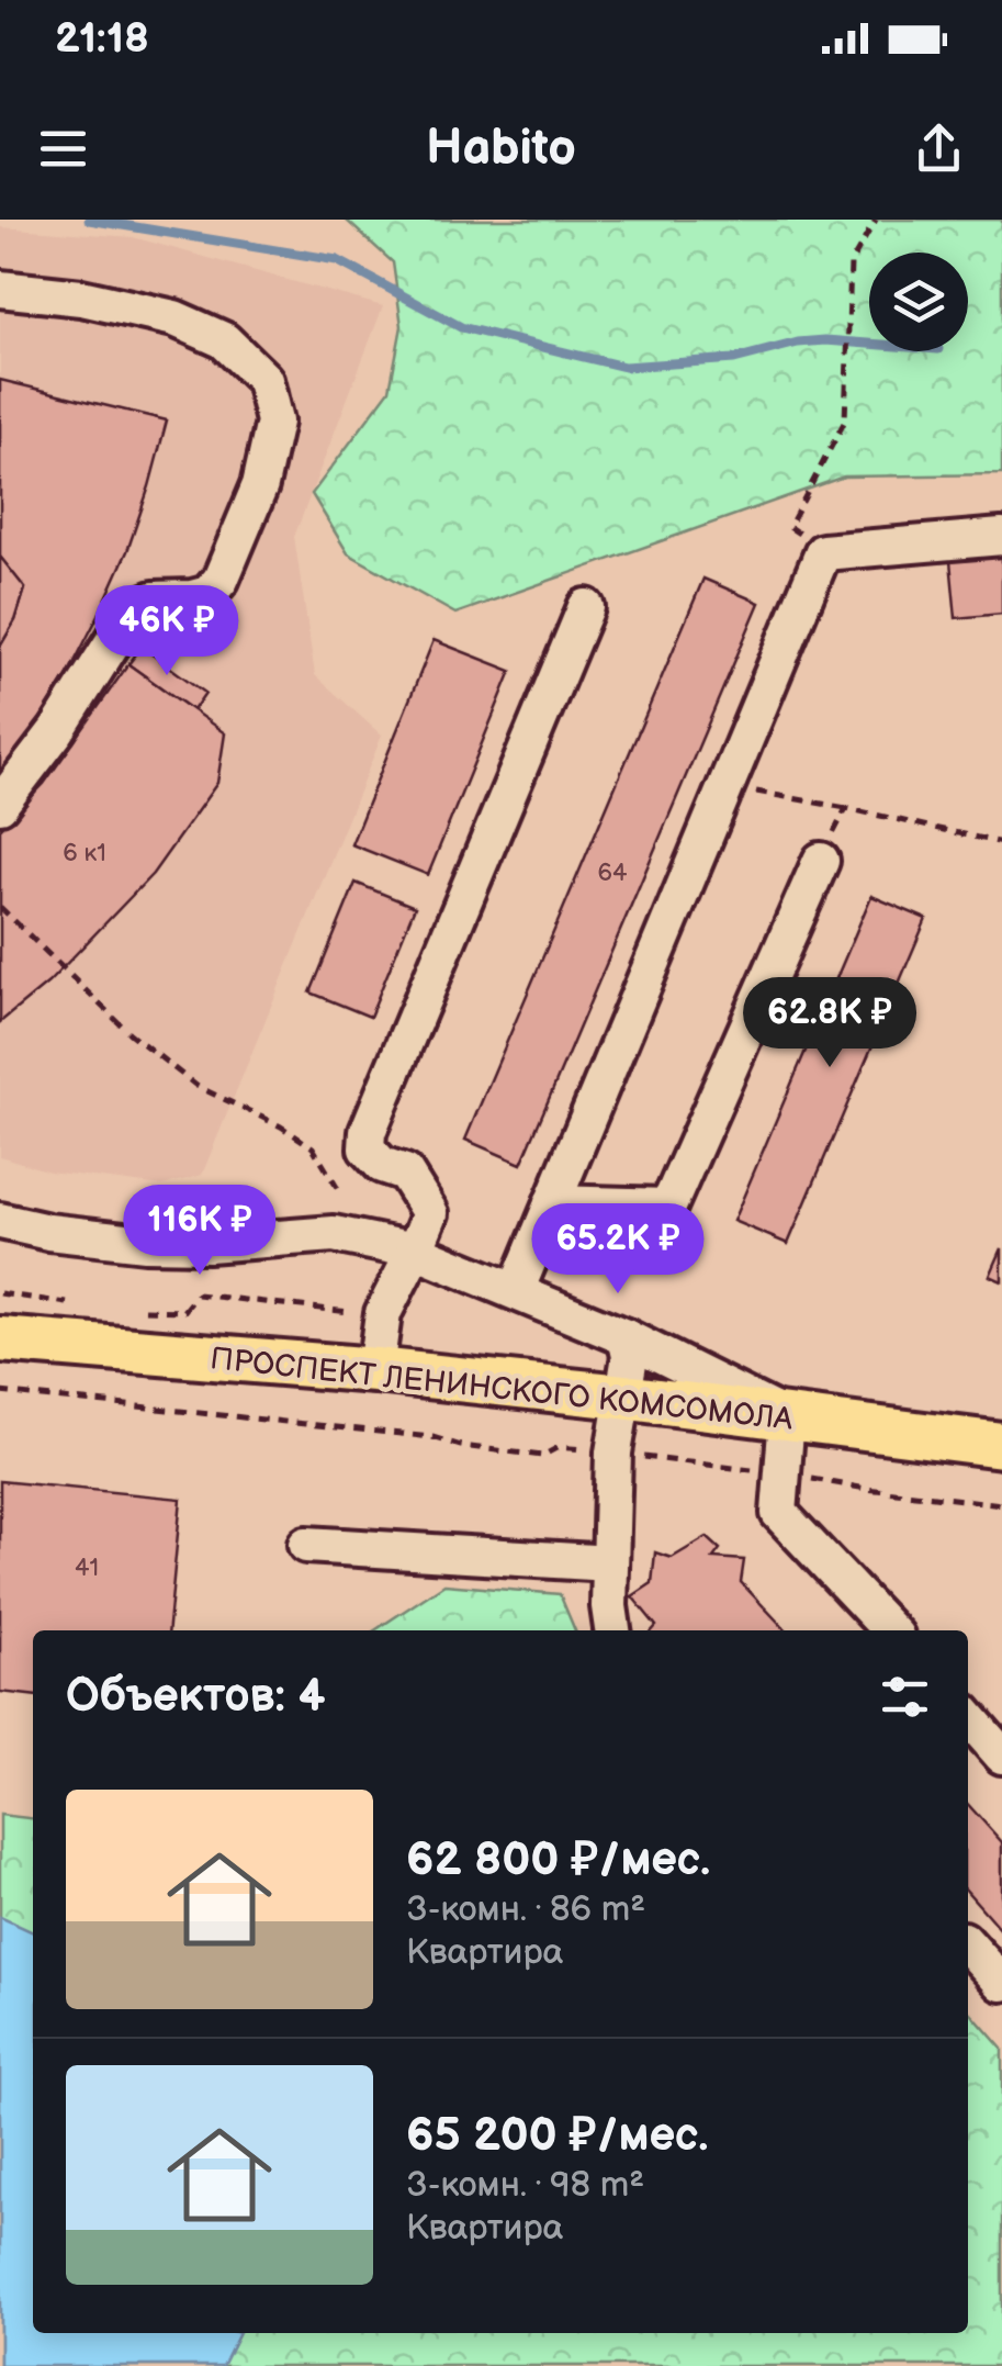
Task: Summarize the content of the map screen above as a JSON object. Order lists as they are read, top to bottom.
{
  "streets": {
    "main road": ["ПРОСПЕКТ ЛЕНИНСКОГО КОМСОМОЛА"]
  },
  "house_numbers": ["6 к1", "64", "41"],
  "page": {
    "status": "21:18",
    "header": "Habito",
    "price": [
      "46K ₽",
      "62.8K ₽",
      "116K ₽",
      "65.2K ₽"
    ],
    "heading": "Объектов: 4",
    "list": [
      {
        "name": "62 800 ₽/мес.",
        "note": "3-комн. · 86 m² · Квартира"
      },
      {
        "name": "65 200 ₽/мес.",
        "note": "3-комн. · 98 m² · Квартира"
      }
    ]
  }
}
